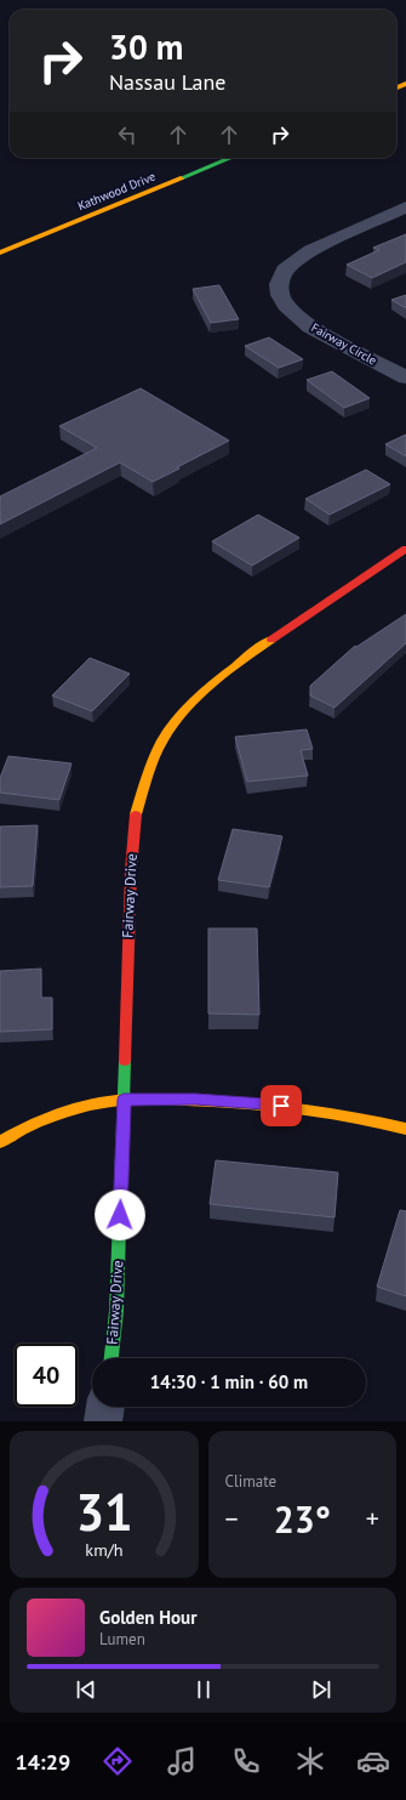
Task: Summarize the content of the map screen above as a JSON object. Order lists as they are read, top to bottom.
{
  "streets": {
    "street": ["Kathwood Drive", "Fairway Circle", "Fairway Drive"]
  },
  "page": {
    "turn": ["30 m", "Nassau Lane"],
    "limit": "40",
    "trip": "14:30 · 1 min · 60 m",
    "tile": "Climate",
    "heat": ["−", "23°", "+"],
    "song": ["Golden Hour", "Lumen"],
    "tabs": "14:29",
    "gauge": ["31", "km/h"]
  }
}
